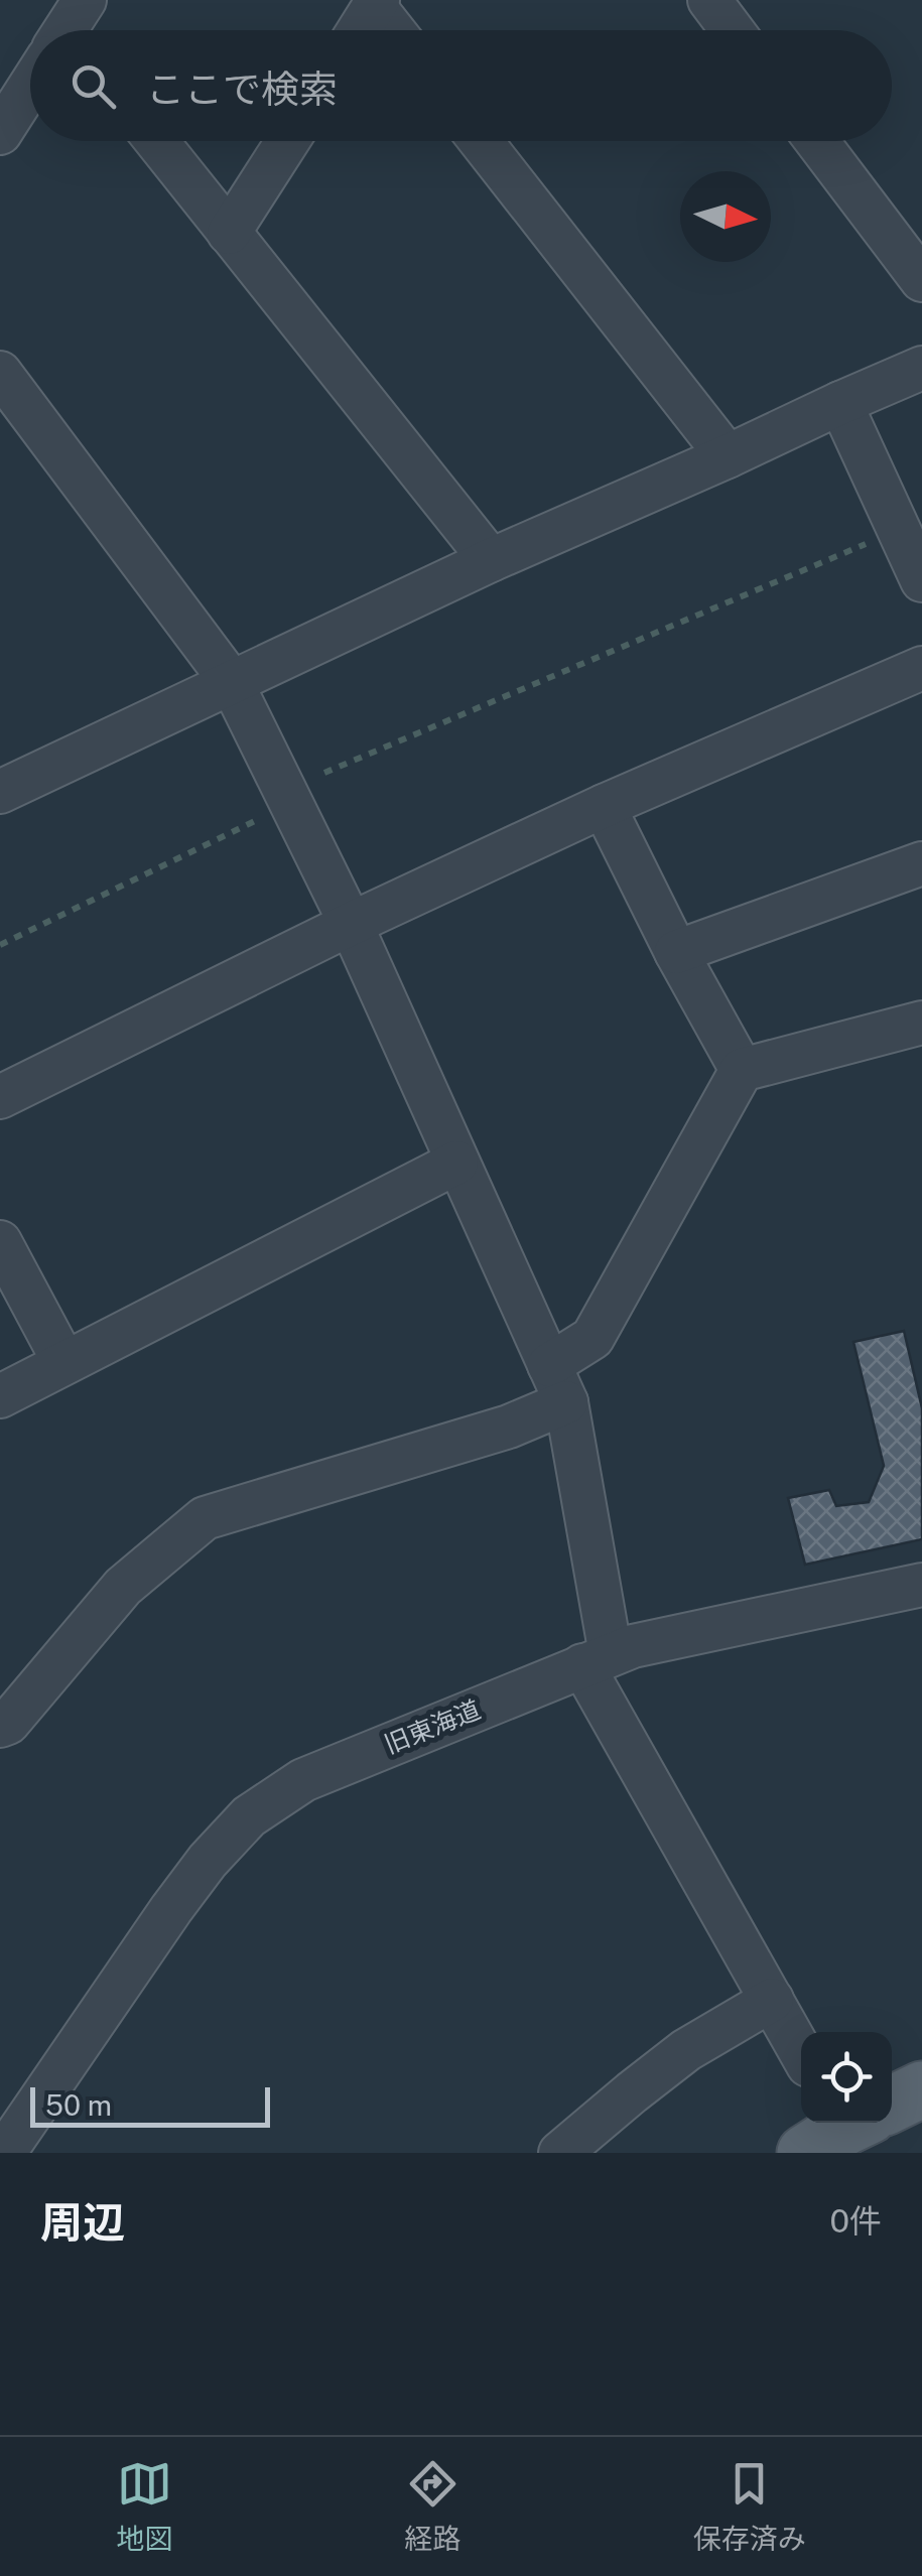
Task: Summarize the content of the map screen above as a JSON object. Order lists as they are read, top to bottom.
{
  "streets": {
    "street": ["旧東海道"]
  },
  "scale_bar": "50 m",
  "north": "right",
  "page": {
    "search": "ここで検索",
    "scale": "50 m",
    "heading": ["周辺", "0件"],
    "nav": ["地図", "経路", "保存済み"]
  }
}
